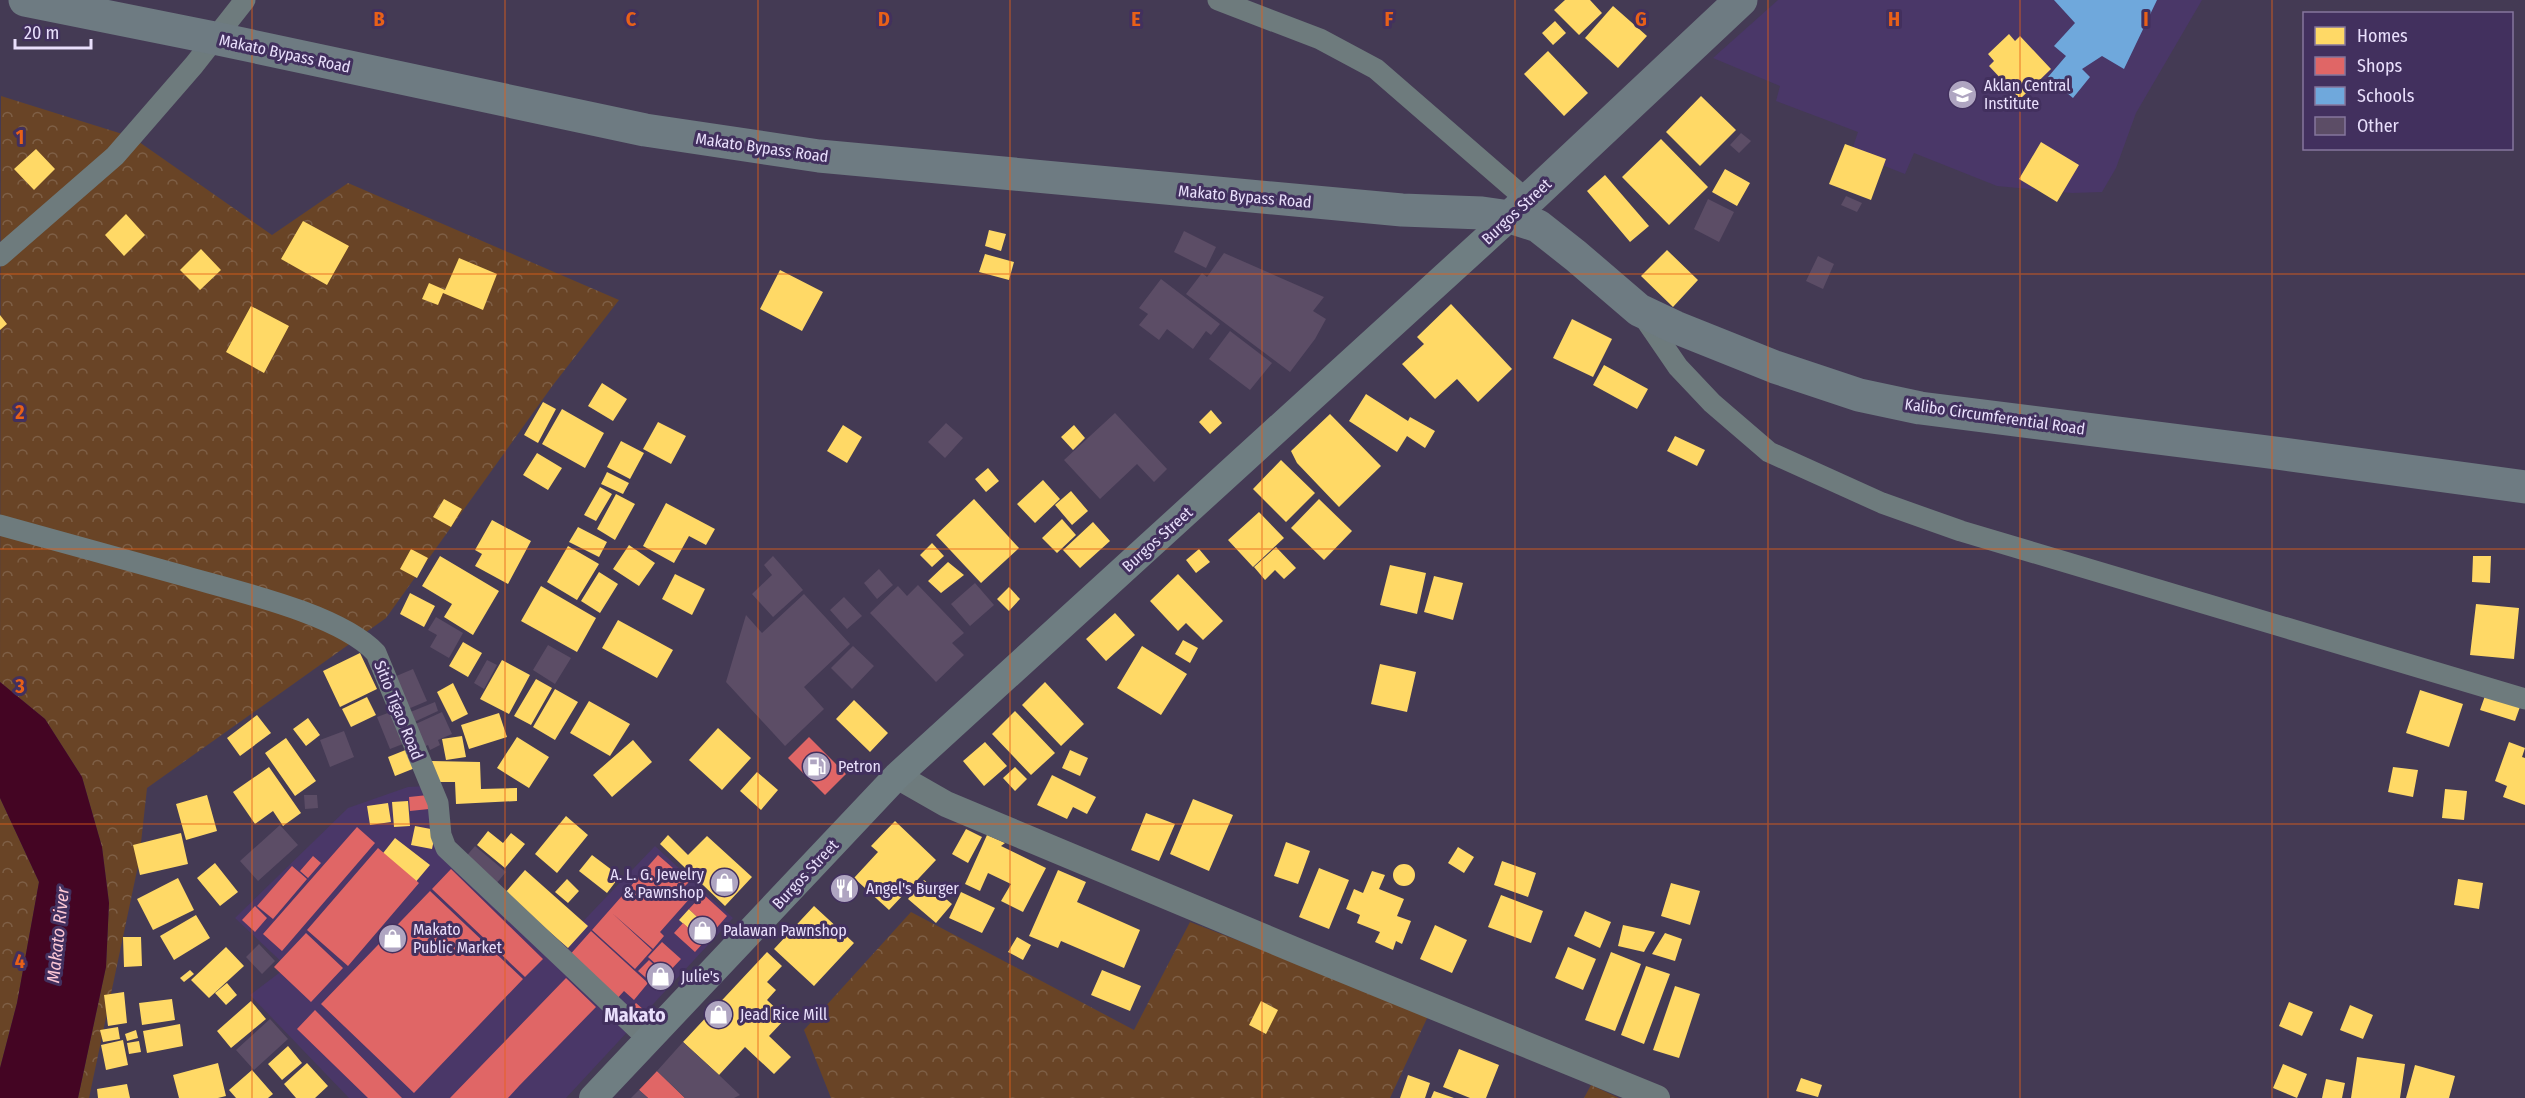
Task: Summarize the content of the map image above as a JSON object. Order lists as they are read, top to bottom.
{
  "streets": {
    "main road": ["Makato Bypass Road", "Burgos Street", "Kalibo Circumferential Road"],
    "street": ["Sitio Tigao Road"]
  },
  "crossings": [
    ["Makato Bypass Road", "Burgos Street"],
    ["Makato Bypass Road", "Kalibo Circumferential Road"],
    ["Burgos Street", "Kalibo Circumferential Road"],
    ["Burgos Street", "Sitio Tigao Road"]
  ],
  "districts": ["Makato"],
  "water": ["Makato River"],
  "places": {
    "school or university": ["Aklan Central Institute"],
    "fuel station": ["Petron"],
    "shop": [
      "A. L. G. Jewelry & Pawnshop",
      "Palawan Pawnshop",
      "Makato Public Market",
      "Julie's",
      "Jead Rice Mill"
    ],
    "restaurant": ["Angel's Burger"]
  },
  "legend": [
    "Homes",
    "Shops",
    "Schools",
    "Other"
  ],
  "scale_bar": "20 m",
  "grid": {
    "columns": [
      "B",
      "C",
      "D",
      "E",
      "F",
      "G",
      "H",
      "I"
    ],
    "rows": [
      "1",
      "2",
      "3",
      "4"
    ]
  }
}
